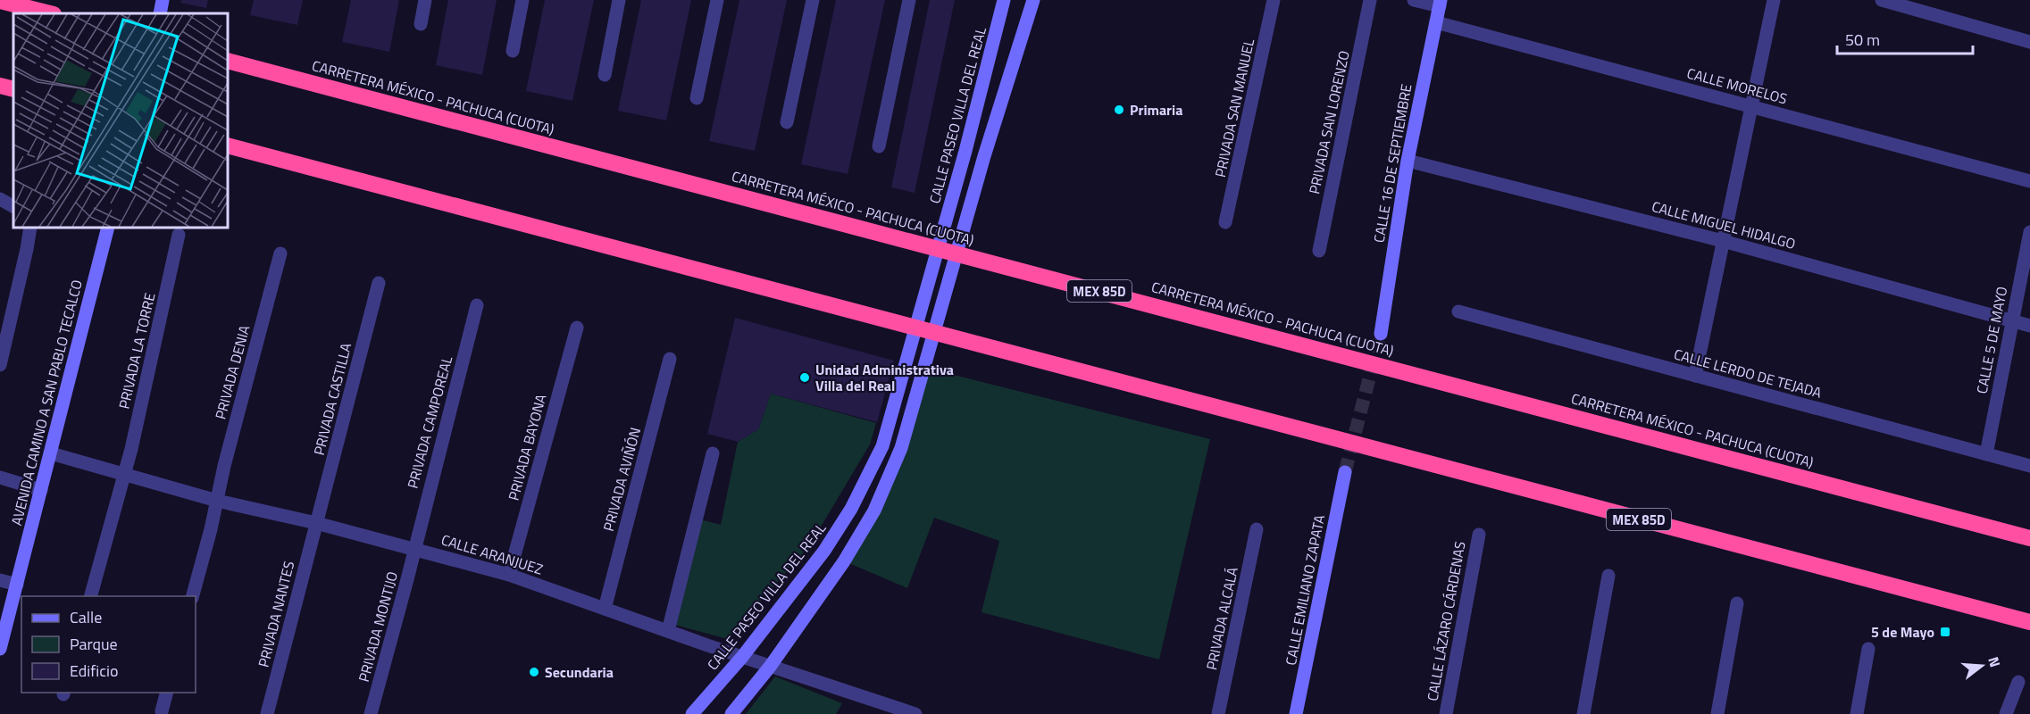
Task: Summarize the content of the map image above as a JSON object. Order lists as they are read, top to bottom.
{
  "streets": {
    "highway": ["CARRETERA MÉXICO - PACHUCA (CUOTA)", "MEX 85D"],
    "street": [
      "CALLE MORELOS",
      "PRIVADA SAN MANUEL",
      "CALLE PASEO VILLA DEL REAL",
      "PRIVADA SAN LORENZO",
      "CALLE 16 DE SEPTIEMBRE",
      "CALLE MIGUEL HIDALGO",
      "CALLE 5 DE MAYO",
      "PRIVADA LA TORRE",
      "PRIVADA DENIA",
      "CALLE LERDO DE TEJADA",
      "PRIVADA CASTILLA",
      "AVENIDA CAMINO A SAN PABLO TECALCO",
      "PRIVADA CAMPOREAL",
      "PRIVADA BAYONA",
      "PRIVADA AVIÑÓN",
      "CALLE ARANJUEZ",
      "CALLE EMILIANO ZAPATA",
      "PRIVADA NANTES",
      "PRIVADA ALCALÁ",
      "CALLE LÁZARO CÁRDENAS",
      "PRIVADA MONTIJO"
    ]
  },
  "crossings": [
    ["CALLE MORELOS", "CALLE 16 DE SEPTIEMBRE"],
    ["CALLE PASEO VILLA DEL REAL", "CALLE ARANJUEZ"],
    ["CALLE 16 DE SEPTIEMBRE", "CALLE MIGUEL HIDALGO"],
    ["CALLE MIGUEL HIDALGO", "CALLE 5 DE MAYO"],
    ["CALLE 5 DE MAYO", "CALLE LERDO DE TEJADA"],
    ["PRIVADA LA TORRE", "CALLE ARANJUEZ"],
    ["PRIVADA DENIA", "CALLE ARANJUEZ"],
    ["PRIVADA CASTILLA", "CALLE ARANJUEZ"],
    ["PRIVADA CASTILLA", "PRIVADA NANTES"],
    ["AVENIDA CAMINO A SAN PABLO TECALCO", "CALLE ARANJUEZ"],
    ["PRIVADA CAMPOREAL", "CALLE ARANJUEZ"],
    ["PRIVADA CAMPOREAL", "PRIVADA MONTIJO"],
    ["PRIVADA BAYONA", "CALLE ARANJUEZ"],
    ["PRIVADA AVIÑÓN", "CALLE ARANJUEZ"],
    ["CALLE ARANJUEZ", "PRIVADA NANTES"],
    ["CALLE ARANJUEZ", "PRIVADA MONTIJO"]
  ],
  "places": {
    "other": ["Primaria", "Unidad Administrativa Villa del Real", "Secundaria"],
    "transit": ["5 de Mayo"]
  },
  "legend": ["Calle", "Parque", "Edificio"],
  "scale_bar": "50 m",
  "north": "right"
}
